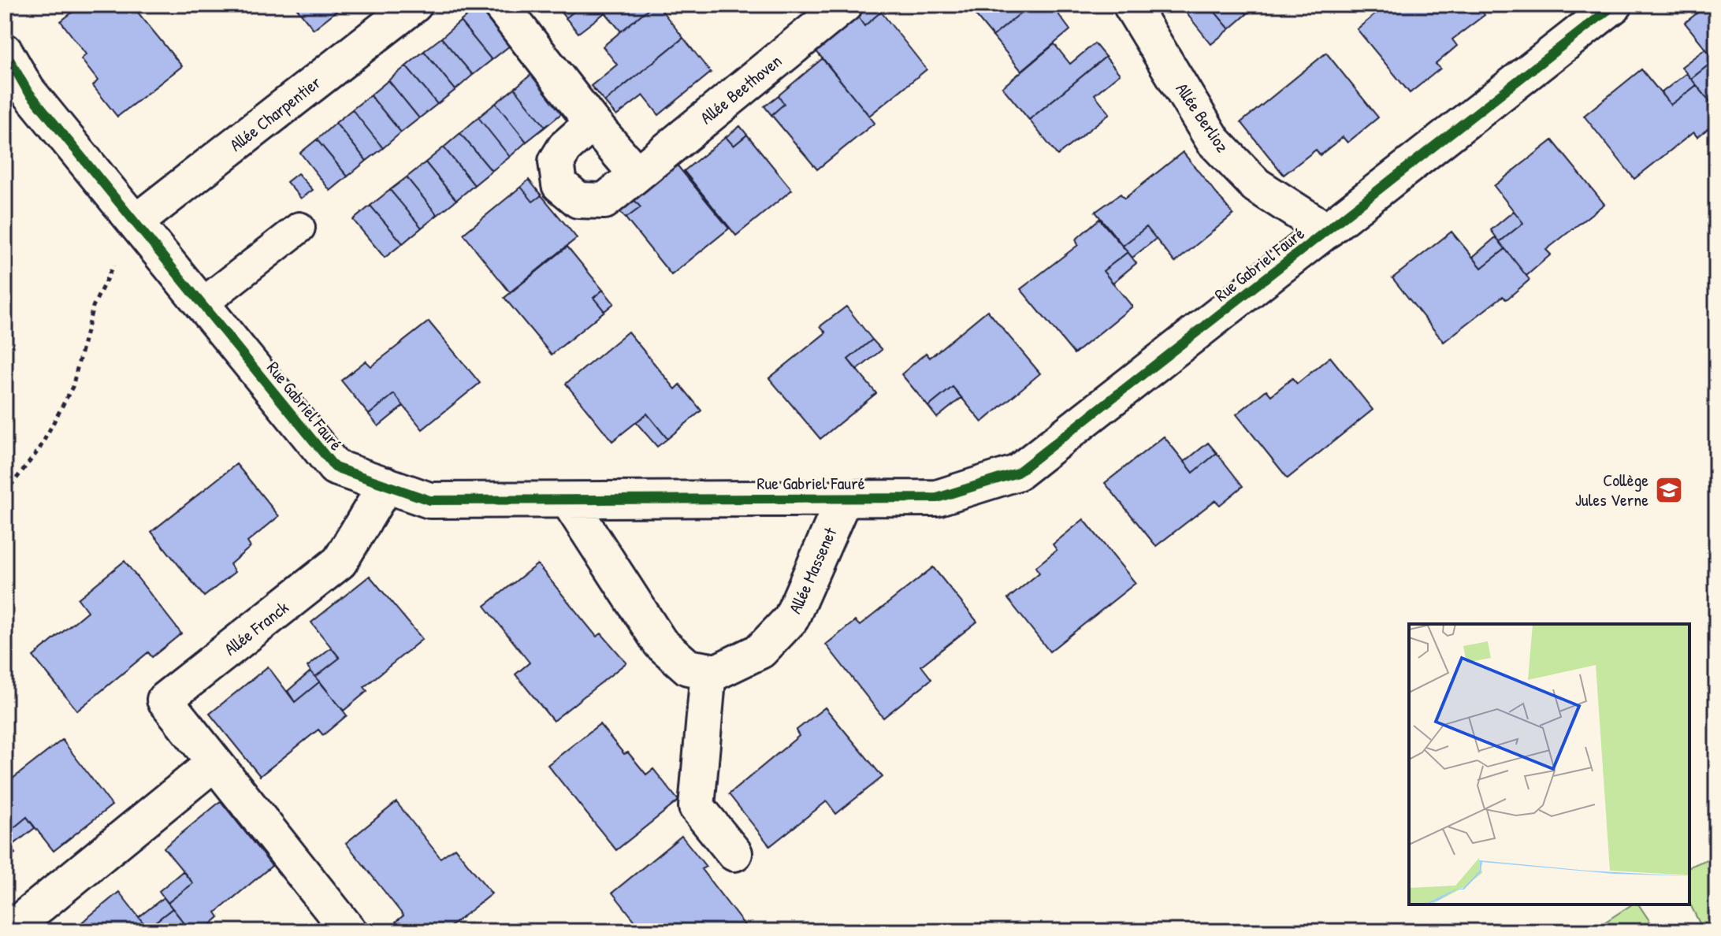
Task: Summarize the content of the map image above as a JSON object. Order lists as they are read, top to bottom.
{
  "streets": {
    "street": [
      "Allée Beethoven",
      "Allée Charpentier",
      "Allée Berlioz",
      "Rue Gabriel Fauré",
      "Allée Massenet",
      "Allée Franck"
    ]
  },
  "crossings": [
    ["Allée Charpentier", "Rue Gabriel Fauré"],
    ["Allée Berlioz", "Rue Gabriel Fauré"],
    ["Rue Gabriel Fauré", "Allée Massenet"],
    ["Rue Gabriel Fauré", "Allée Franck"]
  ],
  "places": {
    "school or university": ["Collège Jules Verne"]
  }
}
